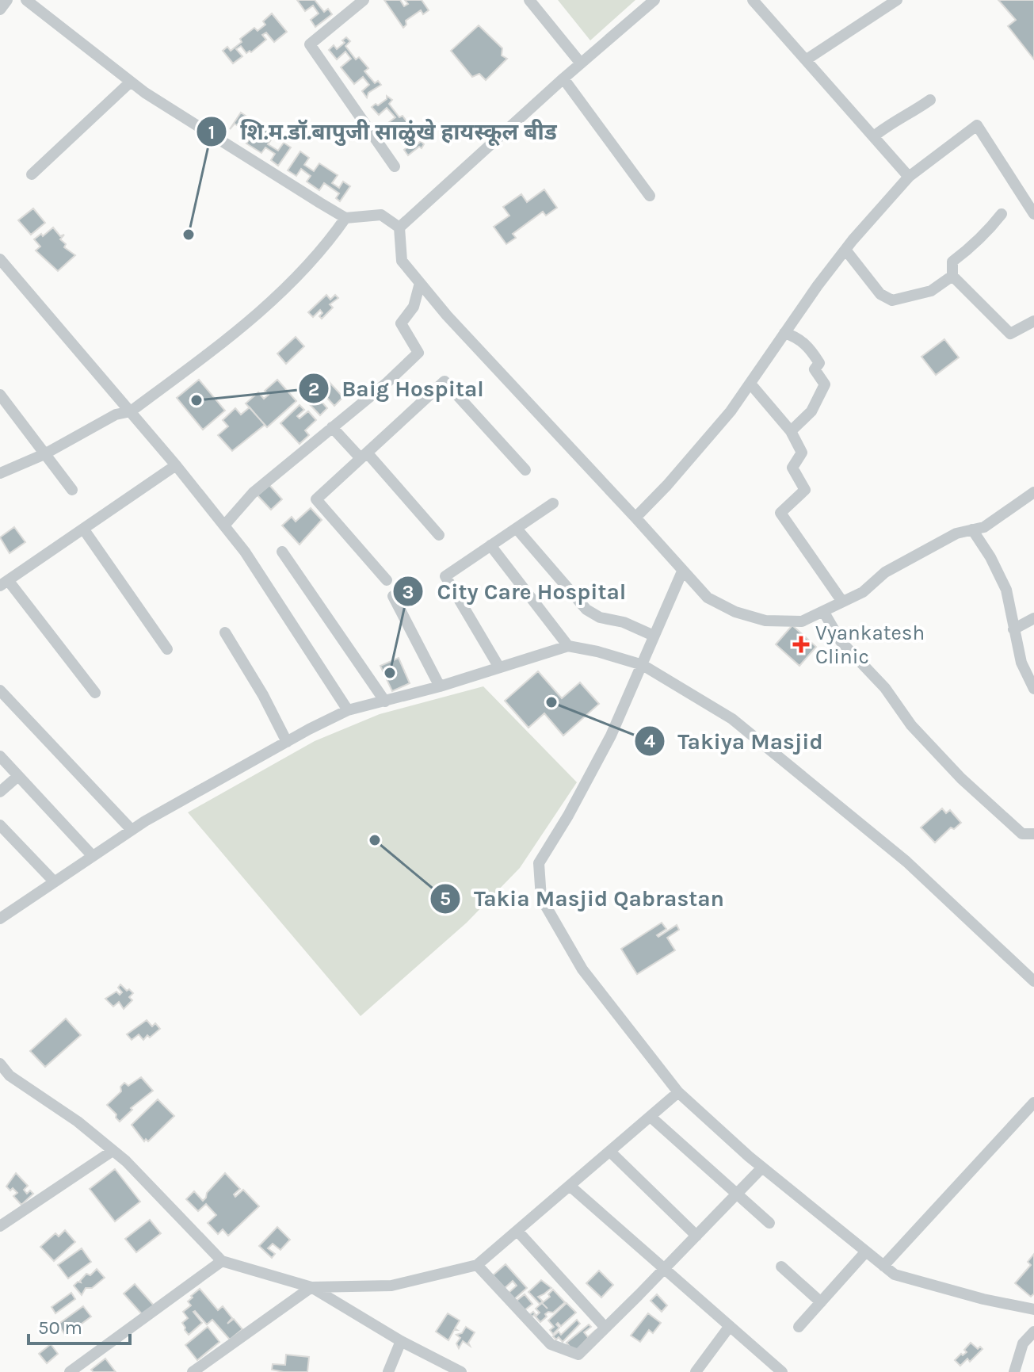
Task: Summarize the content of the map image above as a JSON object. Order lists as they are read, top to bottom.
{
  "places": {
    "other": [
      "शि.म.डॉ.बापुजी साळुंखे हायस्कूल बीड",
      "Baig Hospital",
      "City Care Hospital",
      "Takiya Masjid",
      "Takia Masjid Qabrastan"
    ],
    "health": ["Vyankatesh Clinic"]
  },
  "scale_bar": "50 m"
}
